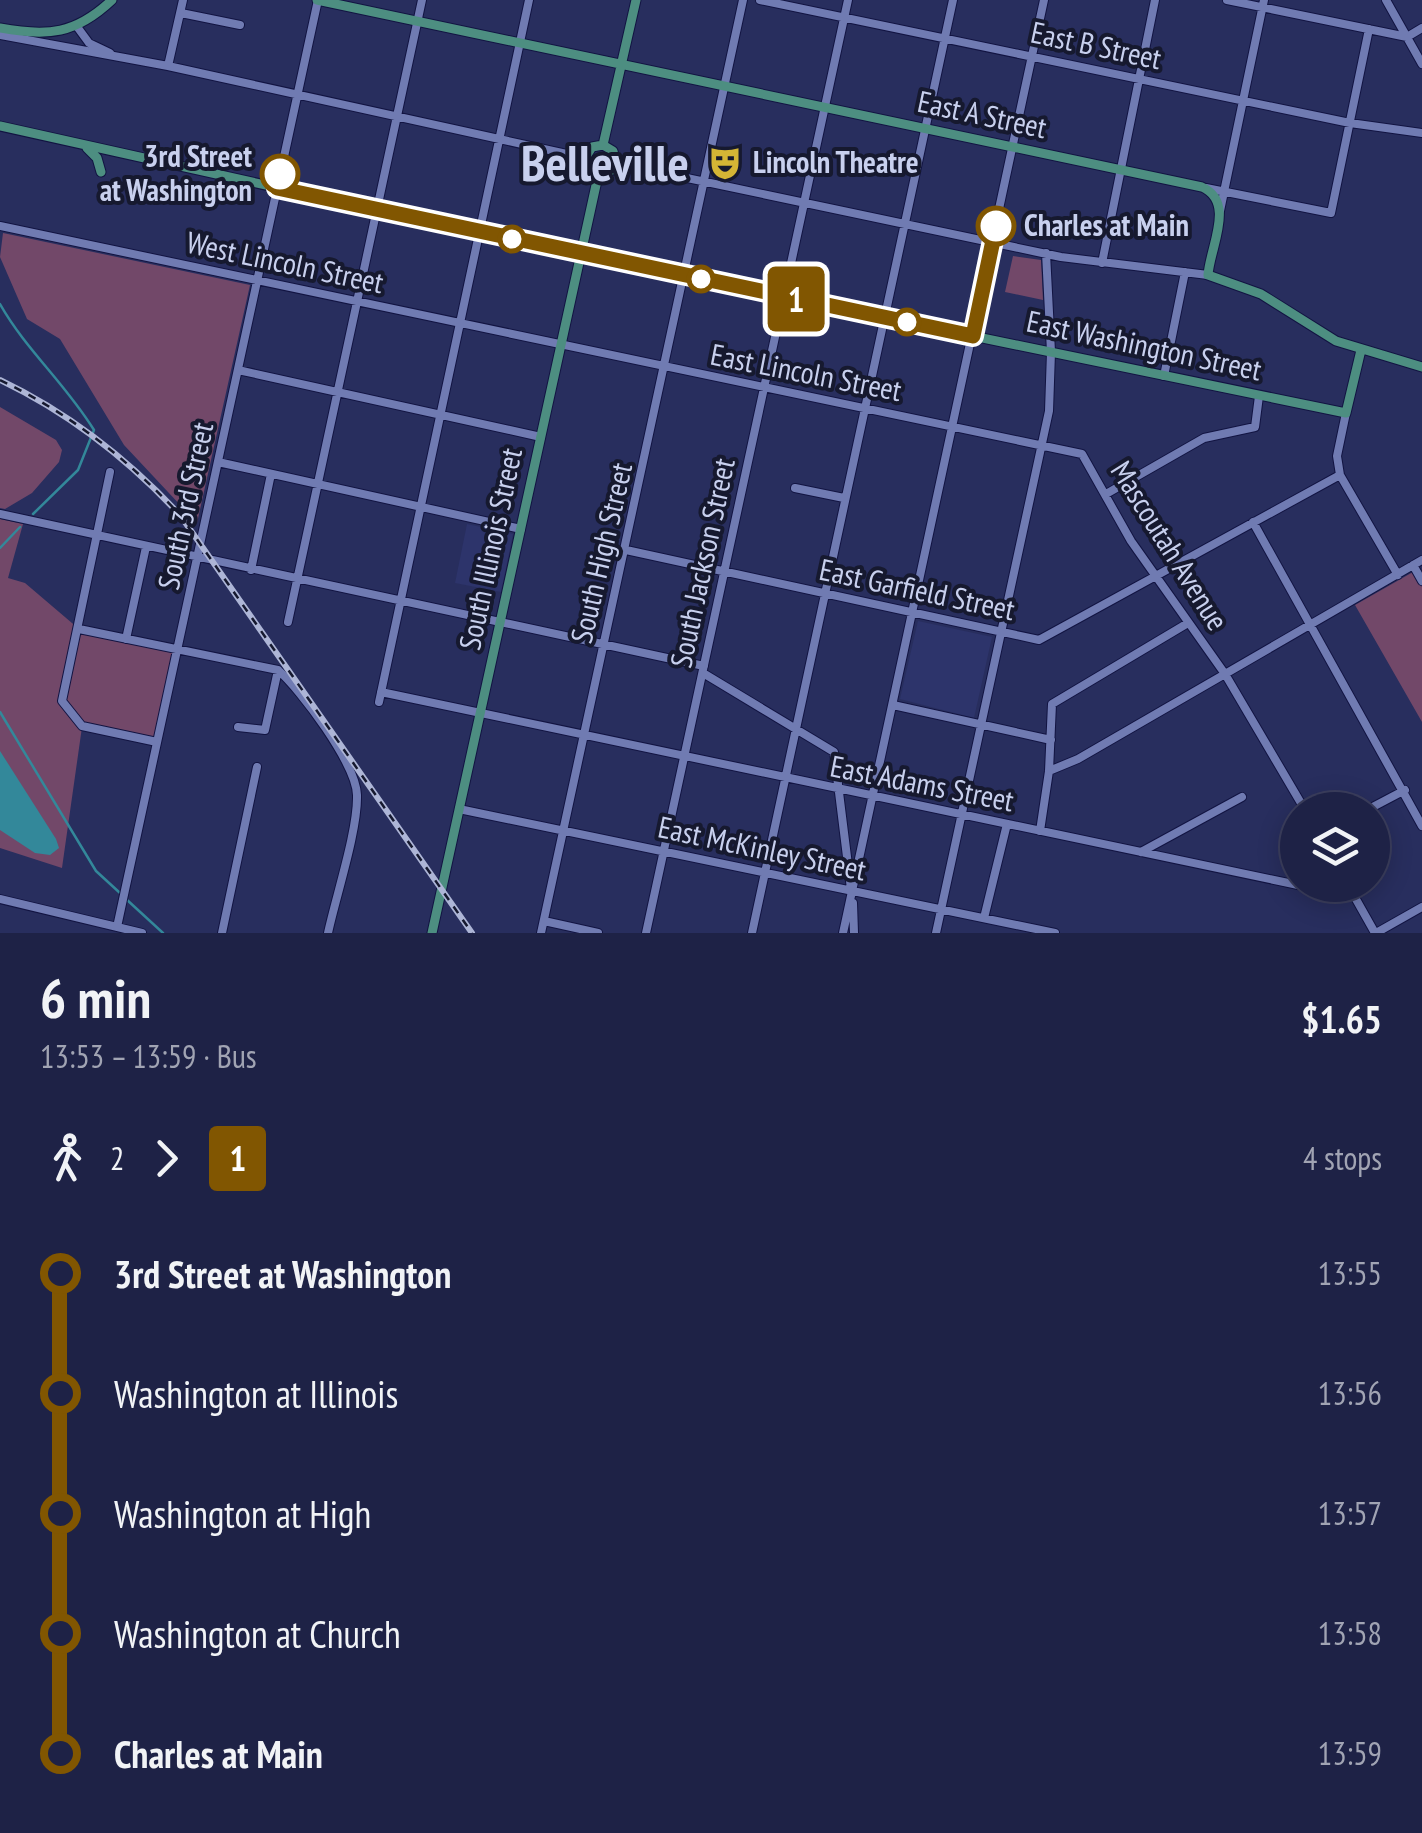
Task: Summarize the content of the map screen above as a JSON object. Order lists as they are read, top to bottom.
{
  "streets": {
    "main road": ["East A Street", "East Washington Street", "South Illinois Street"],
    "street": [
      "East B Street",
      "West Lincoln Street",
      "East Lincoln Street",
      "South 3rd Street",
      "Mascoutah Avenue",
      "South High Street",
      "South Jackson Street",
      "East Garfield Street",
      "East Adams Street",
      "East McKinley Street"
    ]
  },
  "crossings": [
    ["East B Street", "East A Street"],
    ["East B Street", "South Jackson Street"],
    ["East A Street", "South 3rd Street"],
    ["East A Street", "South High Street"],
    ["East A Street", "South Jackson Street"],
    ["West Lincoln Street", "East Lincoln Street"],
    ["West Lincoln Street", "South 3rd Street"],
    ["West Lincoln Street", "South Illinois Street"],
    ["East Washington Street", "South 3rd Street"],
    ["East Washington Street", "South Illinois Street"],
    ["East Washington Street", "South High Street"],
    ["East Washington Street", "South Jackson Street"],
    ["East Lincoln Street", "Mascoutah Avenue"],
    ["East Lincoln Street", "South Illinois Street"],
    ["East Lincoln Street", "South High Street"],
    ["East Lincoln Street", "South Jackson Street"],
    ["Mascoutah Avenue", "East Garfield Street"],
    ["South Illinois Street", "East Adams Street"],
    ["South Illinois Street", "East McKinley Street"],
    ["South High Street", "East Garfield Street"],
    ["South High Street", "East Adams Street"],
    ["South High Street", "East McKinley Street"],
    ["South Jackson Street", "East Garfield Street"],
    ["South Jackson Street", "East Adams Street"],
    ["South Jackson Street", "East McKinley Street"]
  ],
  "districts": ["Belleville"],
  "places": {
    "theatre": ["Lincoln Theatre"],
    "other": ["3rd Street at Washington", "Charles at Main"]
  },
  "lines": ["bus line 1"],
  "page": {
    "on_map": "1",
    "heading": ["6 min", "13:53 – 13:59 · Bus", "$1.65"],
    "legs": ["2", "1", "4 stops"],
    "list": [
      {
        "name": "3rd Street at Washington",
        "value": "13:55"
      },
      {
        "name": "Washington at Illinois",
        "value": "13:56"
      },
      {
        "name": "Washington at High",
        "value": "13:57"
      },
      {
        "name": "Washington at Church",
        "value": "13:58"
      },
      {
        "name": "Charles at Main",
        "value": "13:59"
      }
    ]
  }
}
